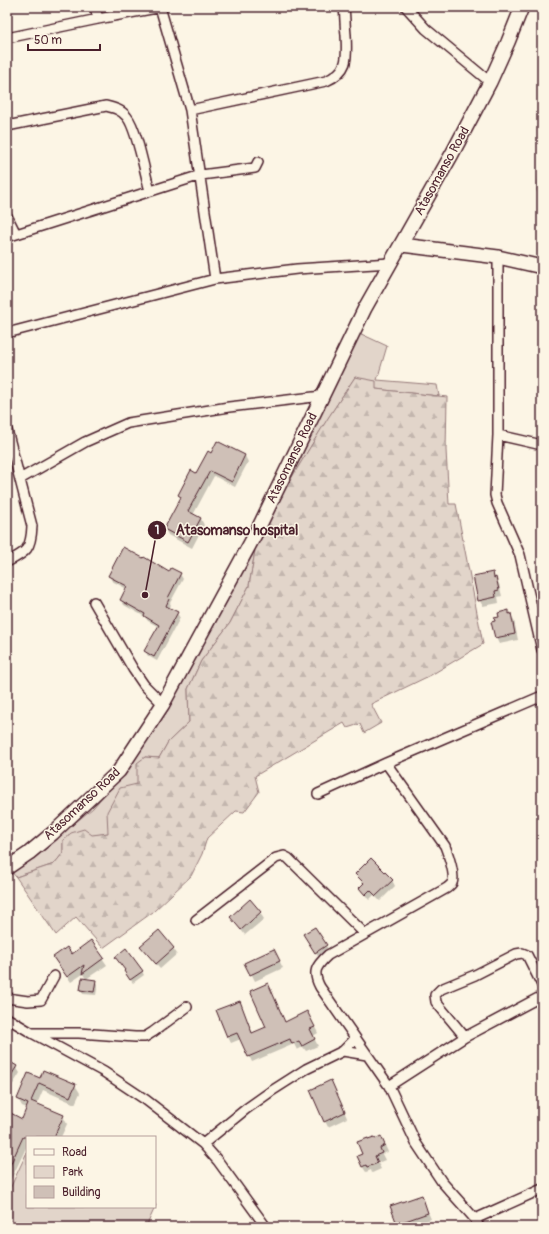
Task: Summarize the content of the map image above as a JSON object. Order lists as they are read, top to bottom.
{
  "streets": {
    "street": ["Atasomanso Road"]
  },
  "places": ["Atasomanso hospital"],
  "legend": ["Road", "Park", "Building"],
  "scale_bar": "50 m"
}
